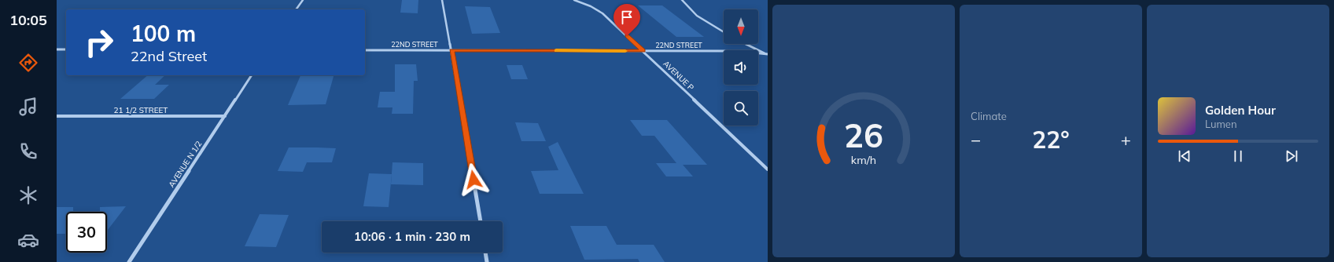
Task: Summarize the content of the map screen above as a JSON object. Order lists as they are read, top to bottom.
{
  "streets": {
    "street": [
      "22ND STREET",
      "AVENUE P",
      "21 1/2 STREET",
      "AVENUE N 1/2"
    ]
  },
  "crossings": [
    ["22ND STREET", "AVENUE P"],
    ["21 1/2 STREET", "AVENUE N 1/2"]
  ],
  "north": "bottom",
  "page": {
    "tabs": "10:05",
    "tile": "Climate",
    "turn": ["100 m", "22nd Street"],
    "song": ["Golden Hour", "Lumen"],
    "heat": ["−", "22°", "+"],
    "limit": "30",
    "trip": "10:06 · 1 min · 230 m",
    "gauge": ["26", "km/h"]
  }
}
